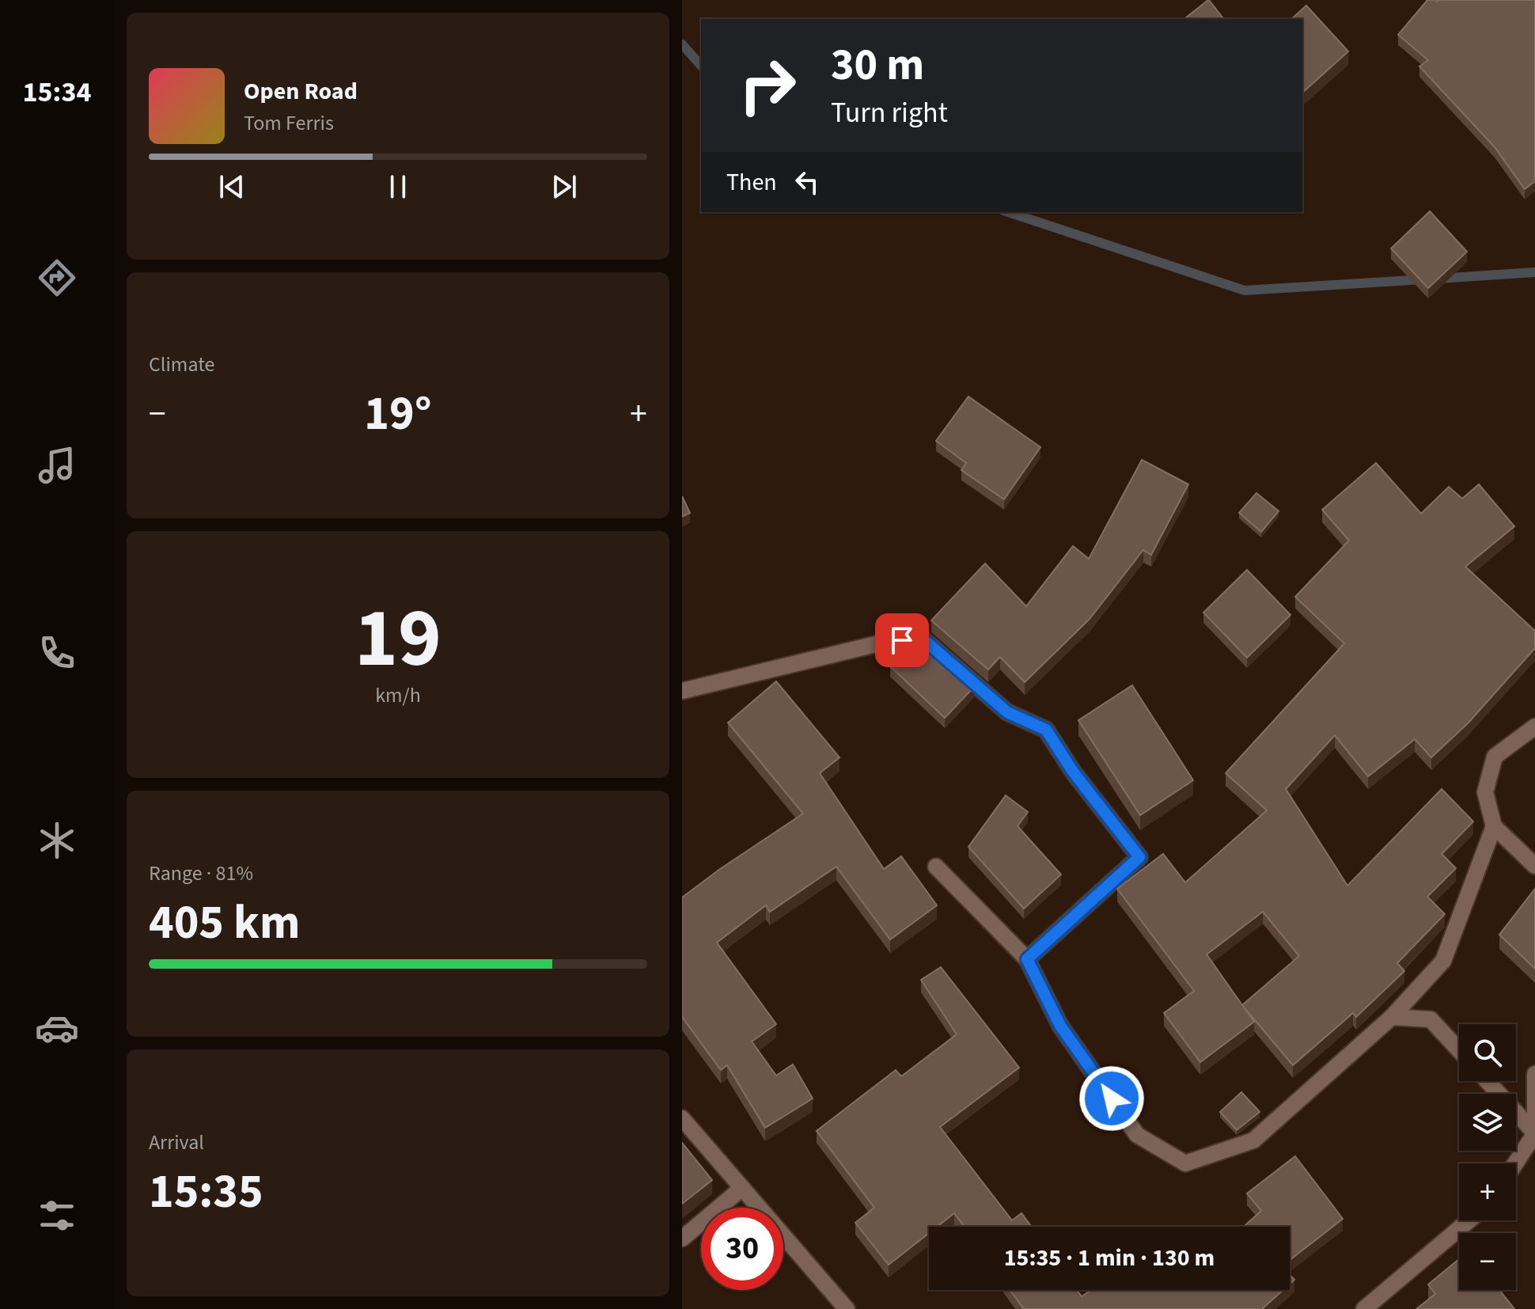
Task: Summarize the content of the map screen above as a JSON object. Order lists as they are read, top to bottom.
{
  "page": {
    "tabs": "15:34",
    "turn": ["30 m", "Turn right"],
    "song": ["Open Road", "Tom Ferris"],
    "then": "Then",
    "tile": [
      "Climate",
      ["19", "km/h"],
      ["Range · 81%", "405 km"],
      ["Arrival", "15:35"]
    ],
    "heat": ["−", "19°", "+"],
    "map_buttons": ["+", "−"],
    "limit": "30",
    "trip": "15:35 · 1 min · 130 m"
  }
}
